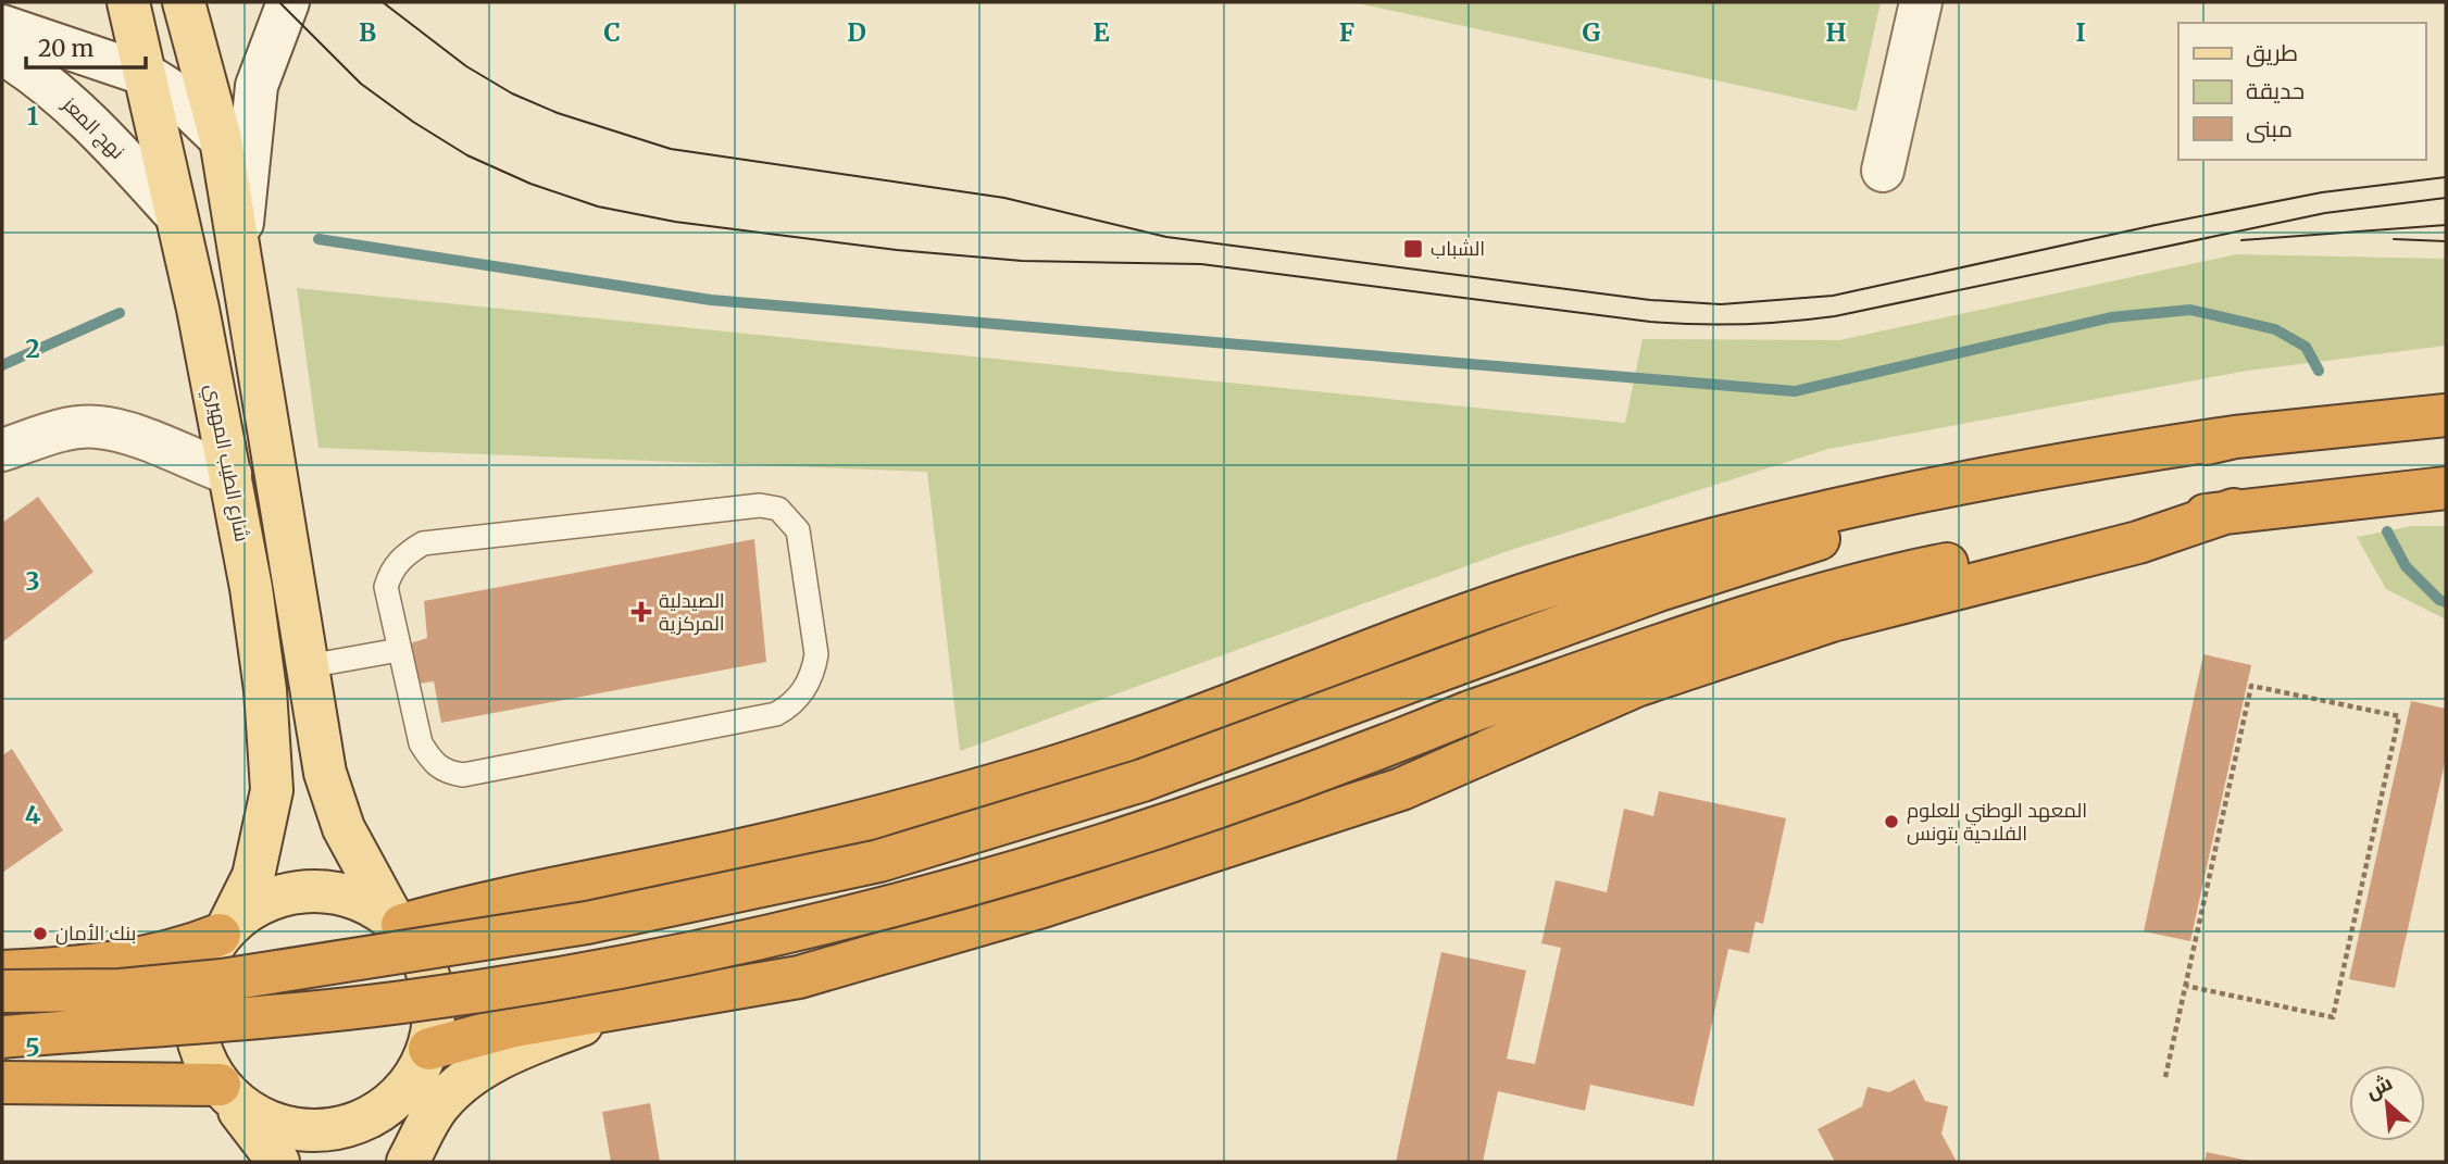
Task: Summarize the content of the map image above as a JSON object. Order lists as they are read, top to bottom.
{
  "streets": {
    "main road": ["شارع الطيب المهيري"],
    "street": ["نهج المعز"]
  },
  "crossings": [
    ["نهج المعز", "شارع الطيب المهيري"]
  ],
  "places": {
    "transit": ["الشباب"],
    "health": ["الصيدلية المركزية"],
    "other": ["المعهد الوطني للعلوم الفلاحية بتونس", "بنك الأمان"]
  },
  "legend": ["طريق", "حديقة", "مبنى"],
  "scale_bar": "20 m",
  "north": "top left",
  "grid": {
    "columns": [
      "B",
      "C",
      "D",
      "E",
      "F",
      "G",
      "H",
      "I"
    ],
    "rows": [
      "1",
      "2",
      "3",
      "4",
      "5"
    ]
  }
}
